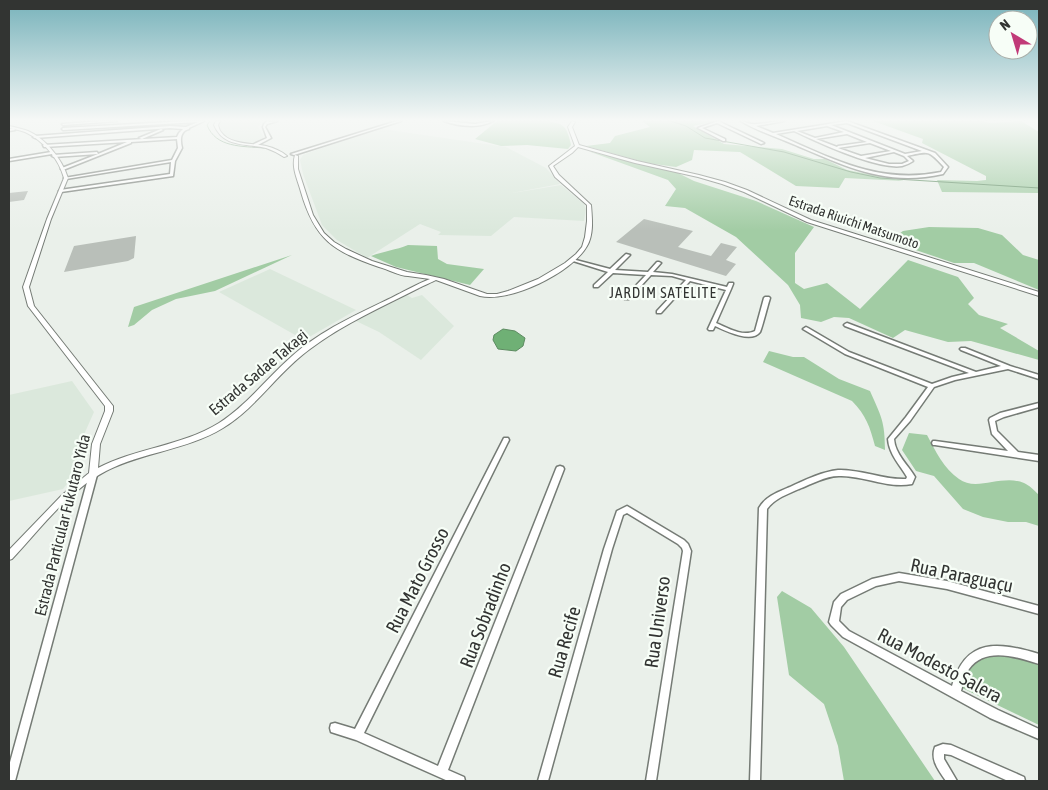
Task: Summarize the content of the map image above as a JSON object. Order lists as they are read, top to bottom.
{
  "streets": {
    "street": [
      "Estrada Riuichi Matsumoto",
      "Estrada Sadae Takagi",
      "Estrada Particular Fukutaro Yida",
      "Rua Paraguaçu",
      "Rua Mato Grosso",
      "Rua Sobradinho",
      "Rua Universo",
      "Rua Recife",
      "Rua Modesto Salera"
    ]
  },
  "crossings": [
    ["Estrada Sadae Takagi", "Estrada Particular Fukutaro Yida"],
    ["Rua Paraguaçu", "Rua Modesto Salera"],
    ["Rua Universo", "Rua Recife"]
  ],
  "districts": ["JARDIM SATELITE"],
  "north": "top left"
}
